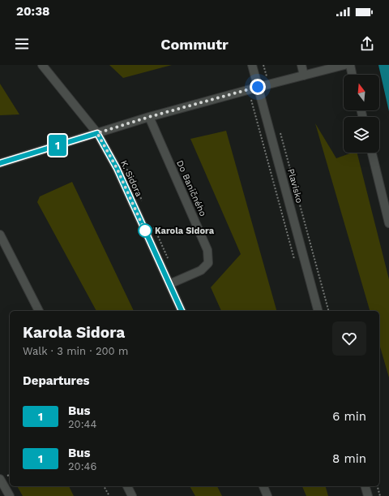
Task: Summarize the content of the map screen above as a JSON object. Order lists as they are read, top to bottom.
{
  "streets": {
    "street": ["K. Sidora", "Plavisko", "Do Baničného"]
  },
  "crossings": [
    ["K. Sidora", "Do Baničného"]
  ],
  "places": ["Karola Sidora"],
  "lines": ["bus line 1"],
  "north": "top",
  "page": {
    "status": "20:38",
    "header": "Commutr",
    "on_map": "1",
    "heading": [
      ["Karola Sidora", "Walk · 3 min · 200 m"],
      "Departures"
    ],
    "list": [
      {
        "mark": "1",
        "name": "Bus",
        "note": "20:44",
        "value": "6 min"
      },
      {
        "mark": "1",
        "name": "Bus",
        "note": "20:46",
        "value": "8 min"
      }
    ]
  }
}
